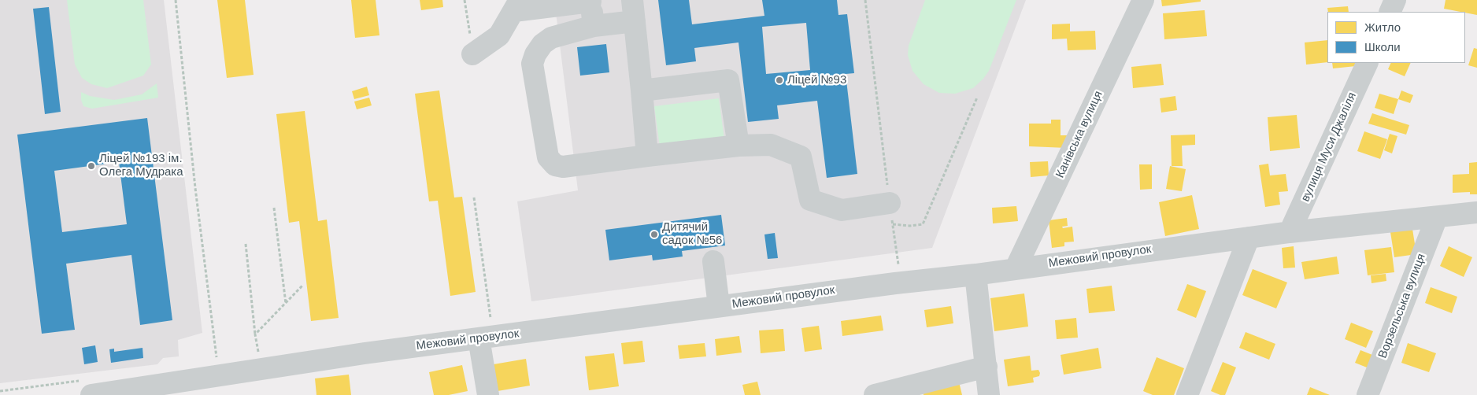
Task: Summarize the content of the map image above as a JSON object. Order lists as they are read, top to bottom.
{
  "streets": {
    "street": [
      "Канівська вулиця",
      "вулиця Муси Джаліля",
      "Межовий провулок",
      "Ворзельська вулиця"
    ]
  },
  "crossings": [
    ["Канівська вулиця", "Межовий провулок"],
    ["вулиця Муси Джаліля", "Межовий провулок"],
    ["Межовий провулок", "Ворзельська вулиця"]
  ],
  "places": ["Ліцей №93", "Ліцей №193 ім. Олега Мудрака", "Дитячий садок №56"],
  "legend": ["Житло", "Школи"]
}
